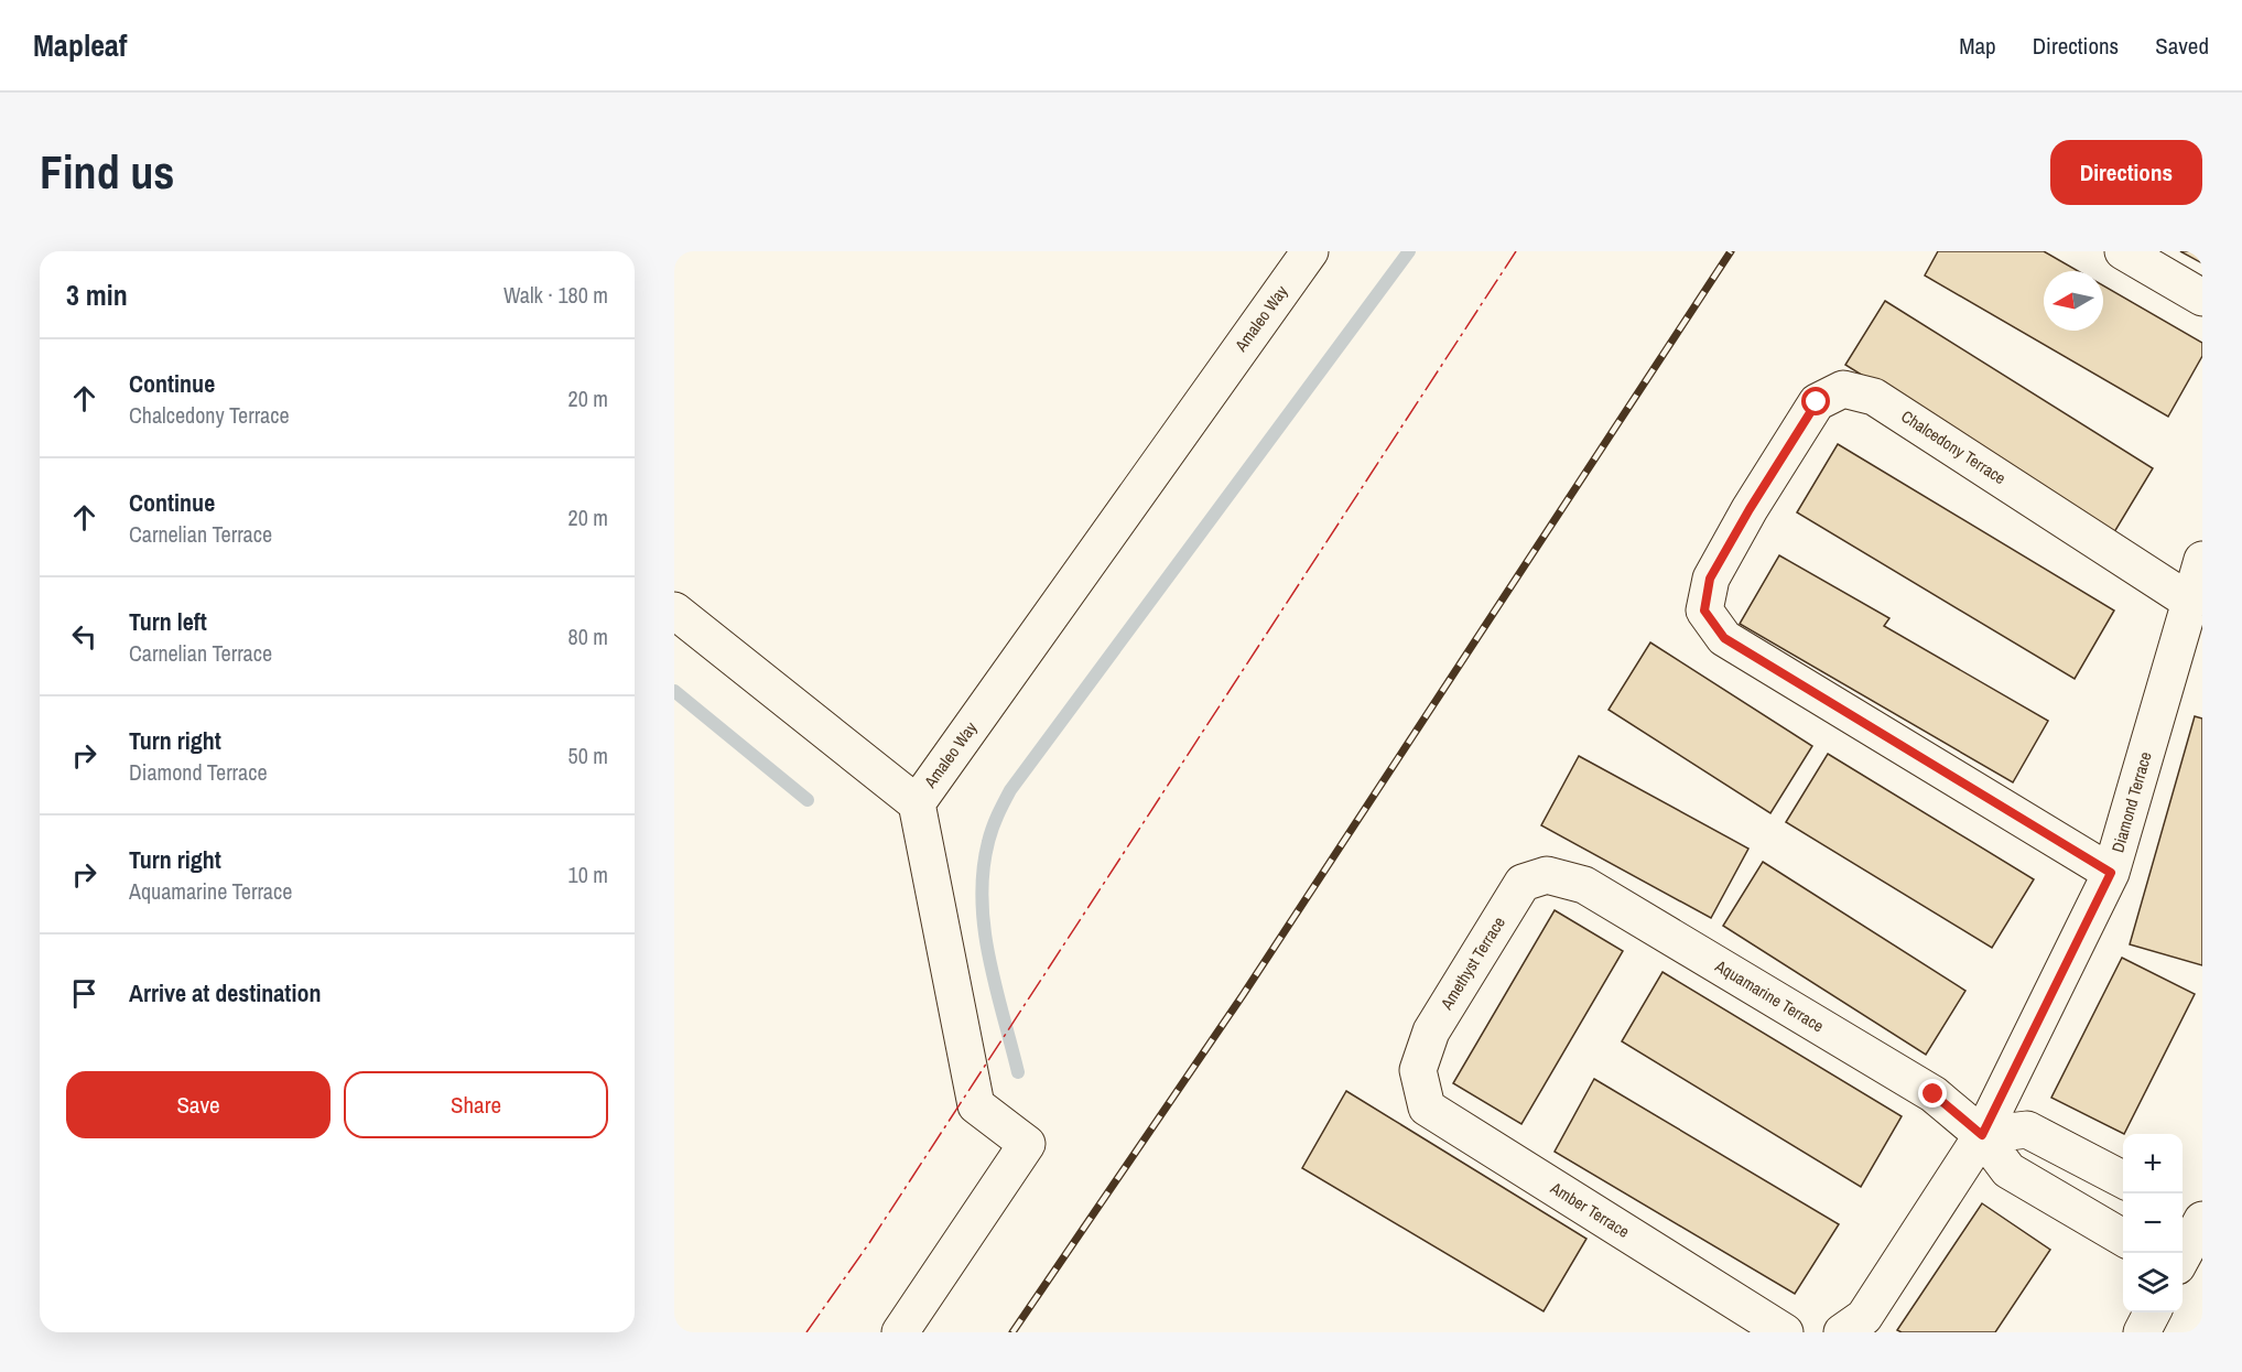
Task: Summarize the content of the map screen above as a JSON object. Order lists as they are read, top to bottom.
{
  "streets": {
    "street": [
      "Amaleo Way",
      "Chalcedony Terrace",
      "Diamond Terrace",
      "Amethyst Terrace",
      "Aquamarine Terrace",
      "Amber Terrace"
    ]
  },
  "crossings": [
    ["Chalcedony Terrace", "Diamond Terrace"],
    ["Diamond Terrace", "Aquamarine Terrace"],
    ["Amethyst Terrace", "Aquamarine Terrace"],
    ["Amethyst Terrace", "Amber Terrace"]
  ],
  "north": "left",
  "page": {
    "header": "Mapleaf",
    "nav": ["Map", "Directions", "Saved"],
    "buttons": [
      "Directions",
      ["Save", "Share"]
    ],
    "title": "Find us",
    "heading": ["3 min", "Walk · 180 m"],
    "list": [
      ["Continue", "Chalcedony Terrace", "20 m"],
      ["Continue", "Carnelian Terrace", "20 m"],
      ["Turn left", "Carnelian Terrace", "80 m"],
      ["Turn right", "Diamond Terrace", "50 m"],
      ["Turn right", "Aquamarine Terrace", "10 m"],
      "Arrive at destination"
    ],
    "map_buttons": ["+", "−"]
  }
}
